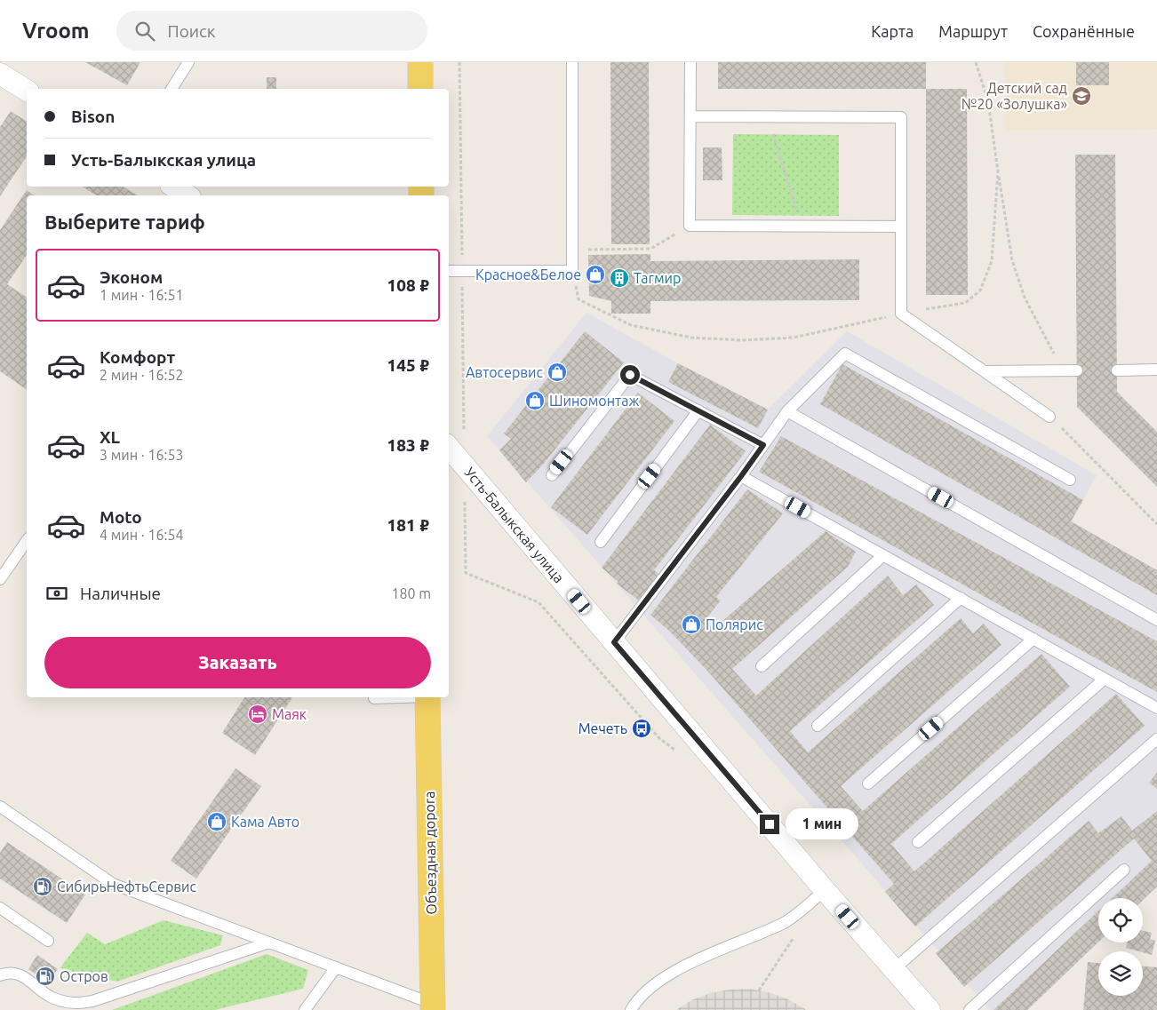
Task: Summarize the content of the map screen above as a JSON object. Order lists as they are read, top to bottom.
{
  "streets": {
    "main road": ["Объездная дорога"],
    "street": ["Усть-Балыкская улица"]
  },
  "places": {
    "school or university": ["Детский сад №20 «Золушка»"],
    "shop": [
      "Красное&Белое",
      "Автосервис",
      "Шиномонтаж",
      "Полярис",
      "Кама Авто"
    ],
    "building": ["Тагмир"],
    "hotel": ["Маяк"],
    "bus stop": ["Мечеть"],
    "fuel station": ["СибирьНефтьСервис", "Остров"]
  },
  "page": {
    "header": "Vroom",
    "search": "Поиск",
    "nav": ["Карта", "Маршрут", "Сохранённые"],
    "banner": ["Bison", "Усть-Балыкская улица"],
    "heading": "Выберите тариф",
    "list": [
      {
        "name": "Эконом",
        "note": "1 мин · 16:51",
        "value": "108 ₽"
      },
      {
        "name": "Комфорт",
        "note": "2 мин · 16:52",
        "value": "145 ₽"
      },
      {
        "name": "XL",
        "note": "3 мин · 16:53",
        "value": "183 ₽"
      },
      {
        "name": "Moto",
        "note": "4 мин · 16:54",
        "value": "181 ₽"
      }
    ],
    "pay": ["Наличные", "180 m"],
    "buttons": "Заказать",
    "bubble": "1 мин"
  }
}
